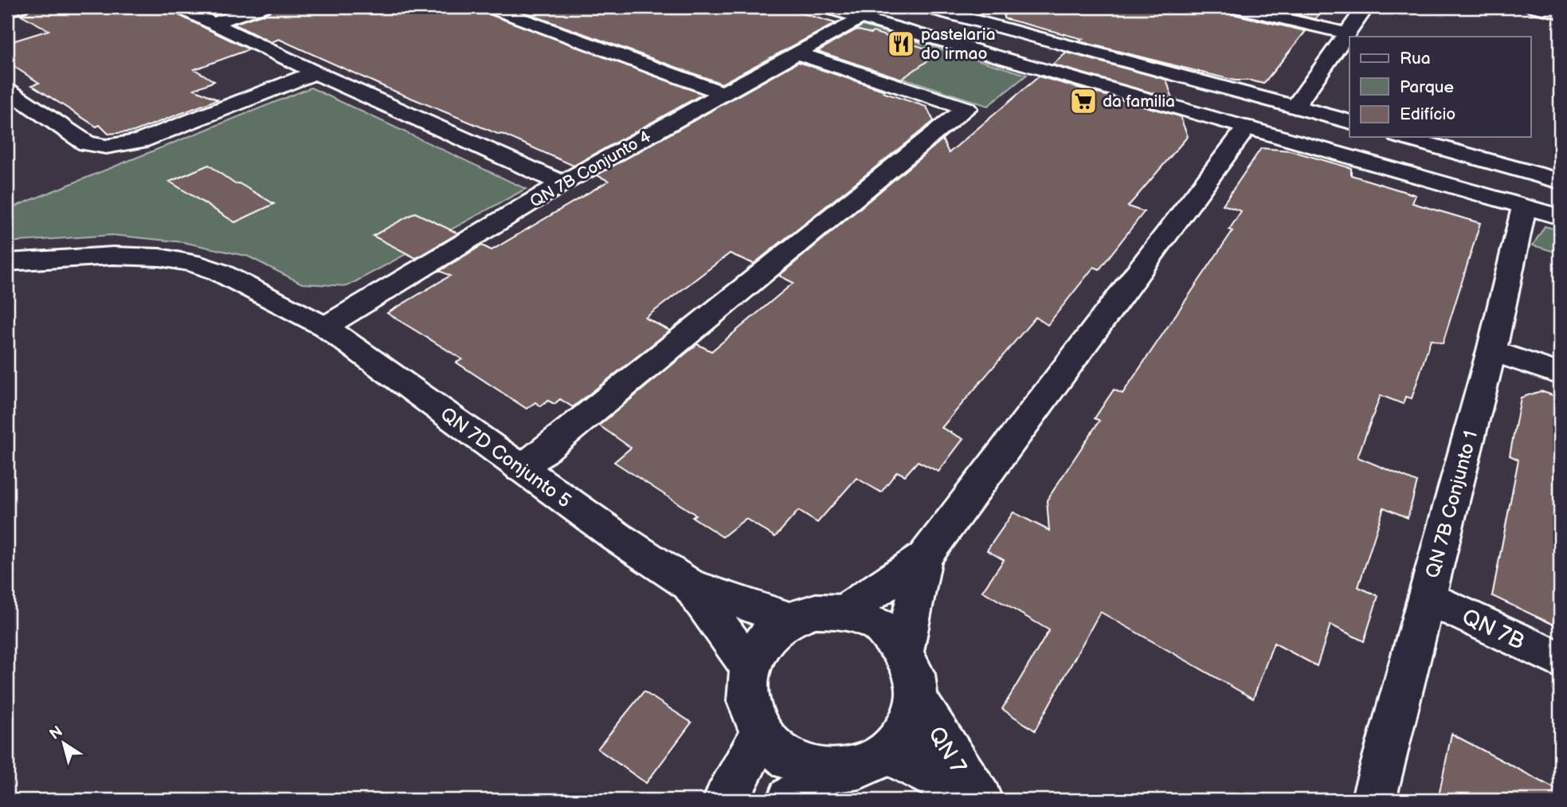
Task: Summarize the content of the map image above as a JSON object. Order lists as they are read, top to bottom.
{
  "streets": {
    "street": [
      "QN 7B Conjunto 4",
      "QN 7D Conjunto 5",
      "QN 7B Conjunto 1",
      "QN 7B",
      "QN 7"
    ]
  },
  "crossings": [
    ["QN 7B Conjunto 4", "QN 7D Conjunto 5"],
    ["QN 7D Conjunto 5", "QN 7"],
    ["QN 7B Conjunto 1", "QN 7B"]
  ],
  "places": {
    "restaurant": ["pastelaria do irmao"],
    "supermarket": ["da familia"]
  },
  "legend": ["Rua", "Parque", "Edifício"],
  "north": "top left"
}
